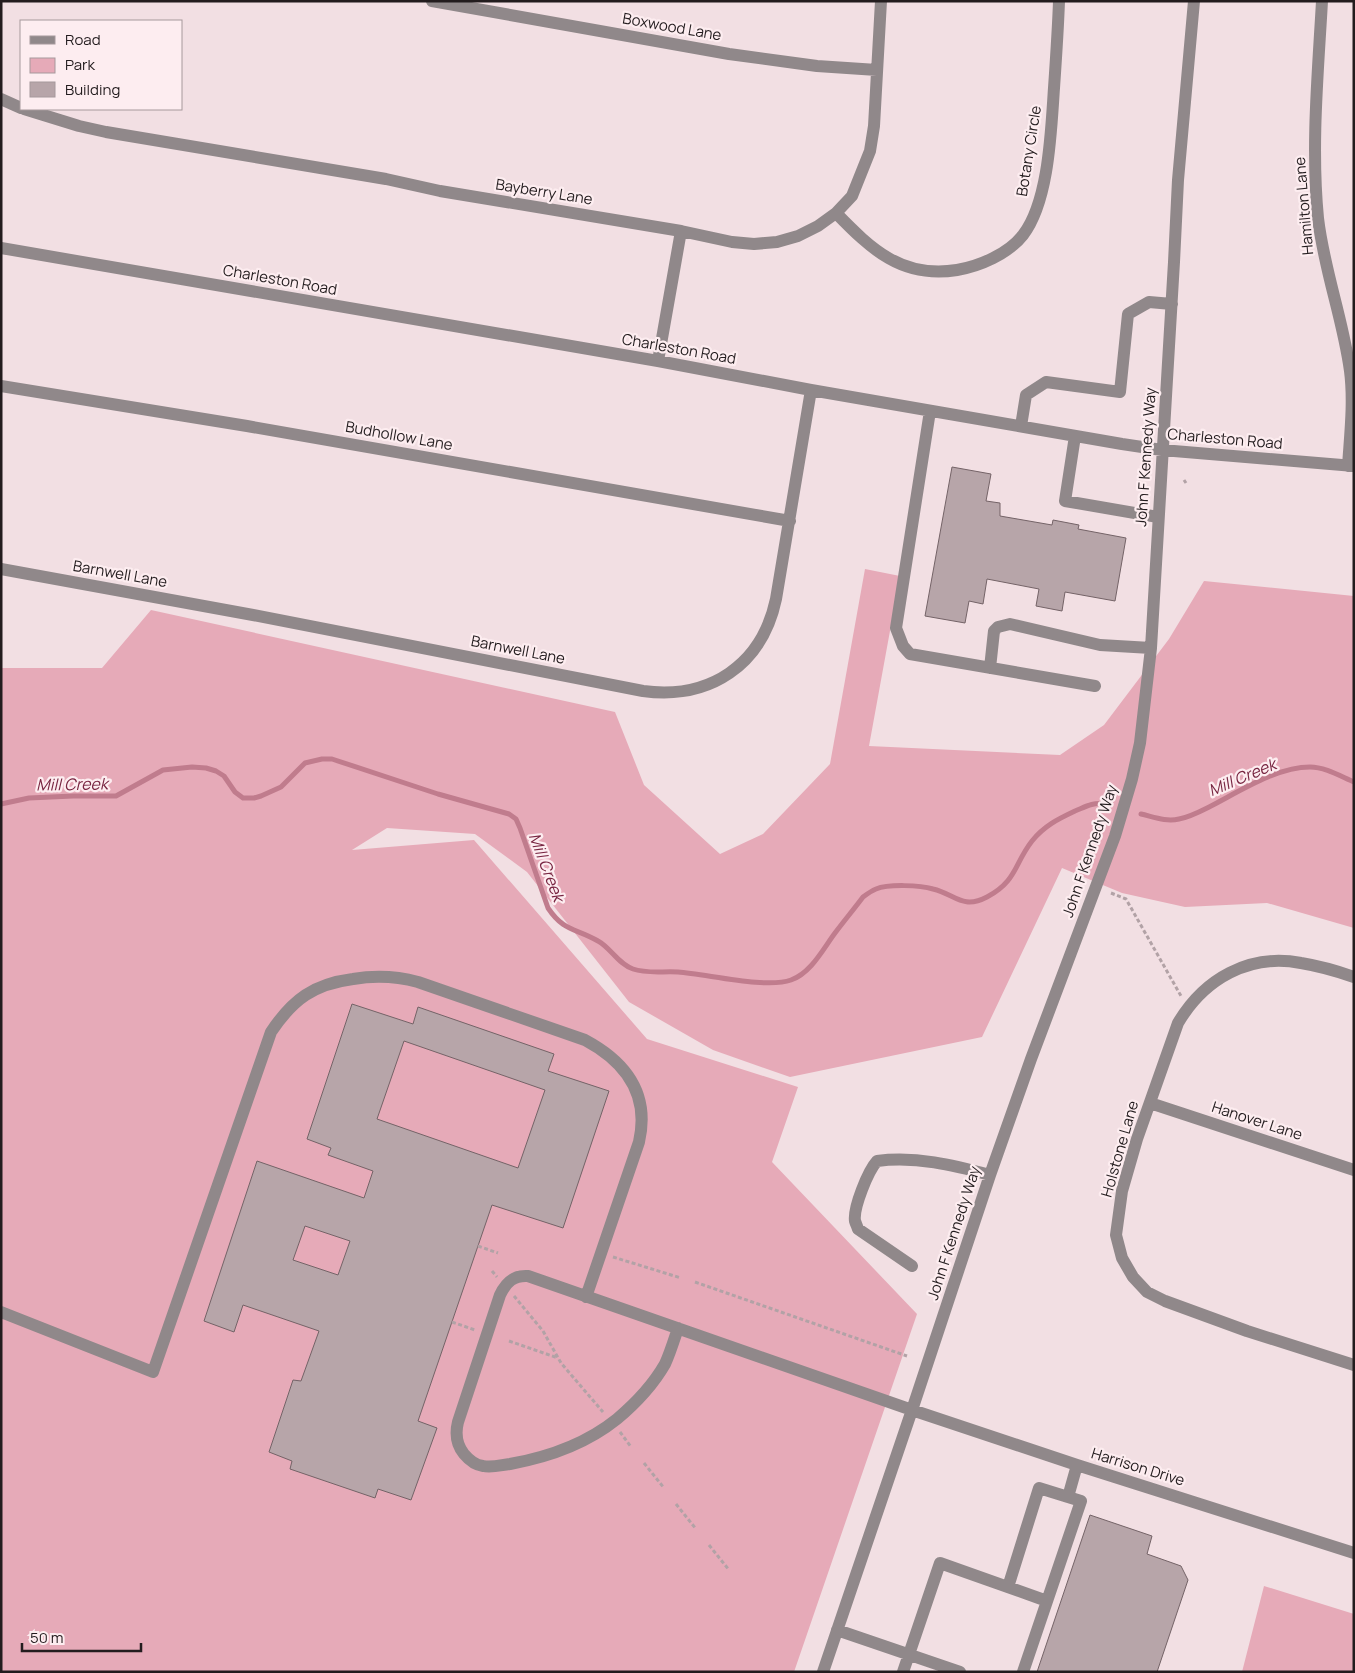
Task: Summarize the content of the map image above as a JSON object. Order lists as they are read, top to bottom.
{
  "streets": {
    "street": [
      "Boxwood Lane",
      "Botany Circle",
      "Bayberry Lane",
      "Hamilton Lane",
      "Charleston Road",
      "Budhollow Lane",
      "John F Kennedy Way",
      "Barnwell Lane",
      "Hanover Lane",
      "Holstone Lane",
      "Harrison Drive"
    ]
  },
  "crossings": [
    ["Boxwood Lane", "Bayberry Lane"],
    ["Botany Circle", "Bayberry Lane"],
    ["Hamilton Lane", "Charleston Road"],
    ["Charleston Road", "John F Kennedy Way"],
    ["Charleston Road", "Barnwell Lane"],
    ["Budhollow Lane", "Barnwell Lane"],
    ["John F Kennedy Way", "Harrison Drive"],
    ["Hanover Lane", "Holstone Lane"]
  ],
  "water": ["Mill Creek"],
  "legend": ["Road", "Park", "Building"],
  "scale_bar": "50 m"
}
